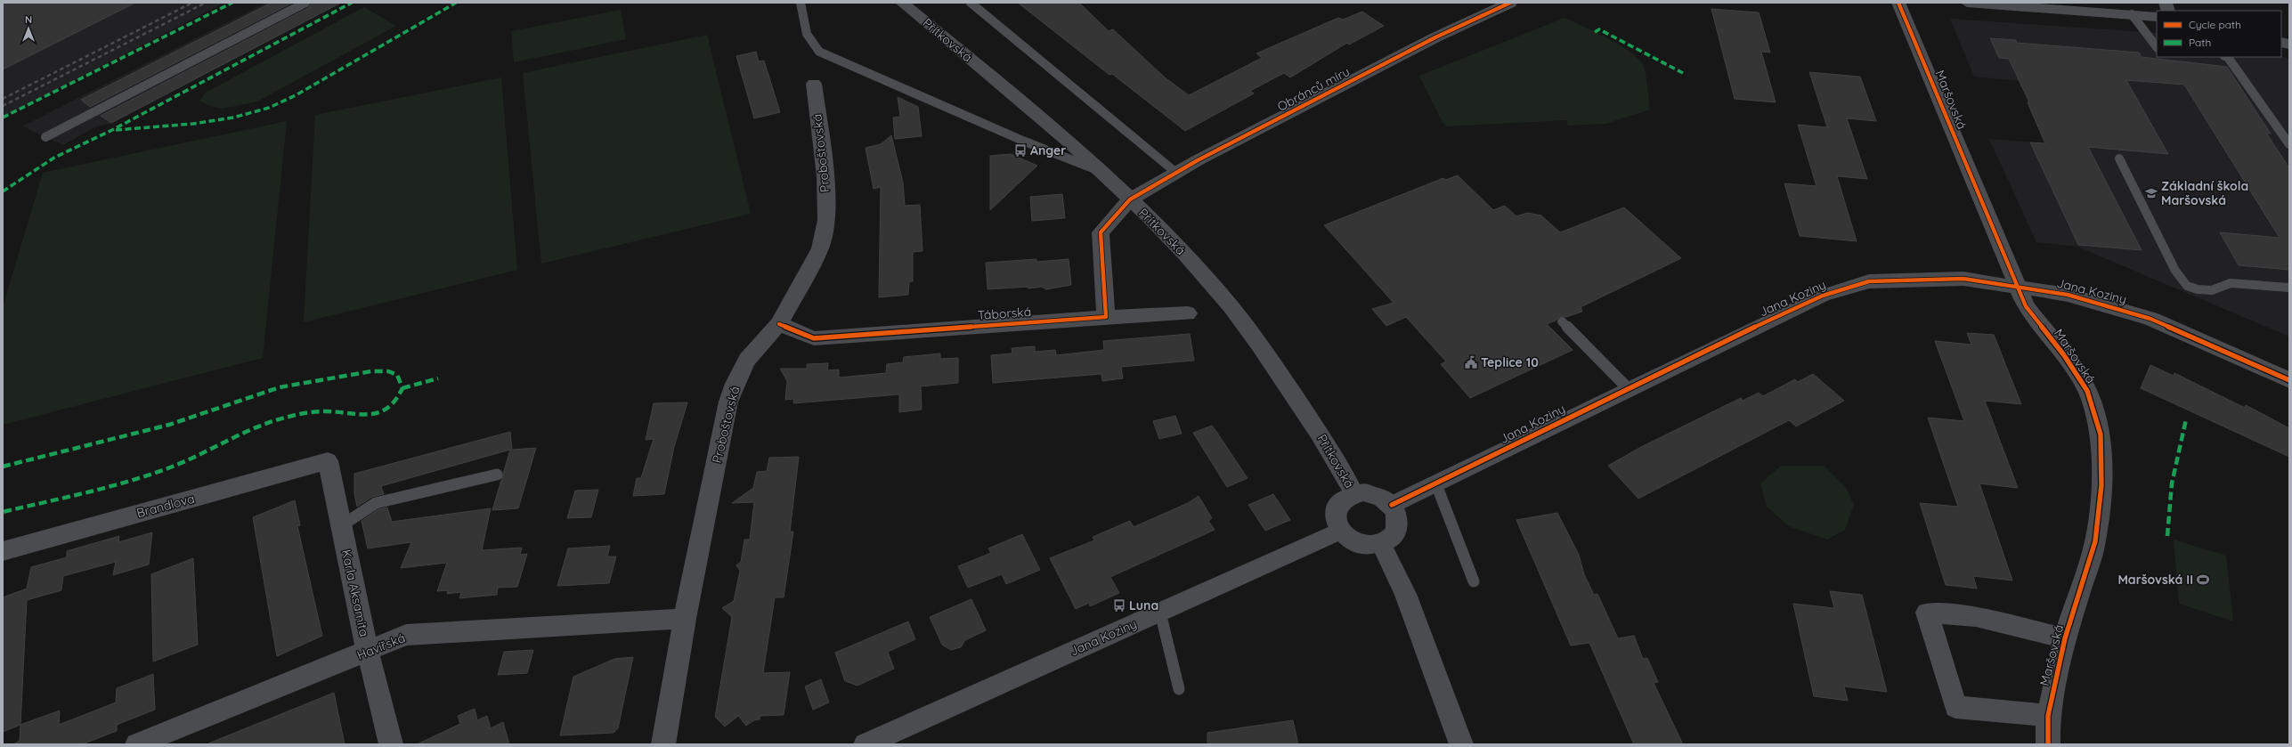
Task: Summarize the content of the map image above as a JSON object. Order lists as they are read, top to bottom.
{
  "streets": {
    "street": [
      "Přítkovská",
      "Obránců míru",
      "Maršovská",
      "Proboštovská",
      "Jana Koziny",
      "Táborská",
      "Brandlova",
      "Karla Aksamita",
      "Havířská"
    ]
  },
  "crossings": [
    ["Přítkovská", "Obránců míru"],
    ["Přítkovská", "Jana Koziny"],
    ["Maršovská", "Jana Koziny"],
    ["Proboštovská", "Táborská"],
    ["Proboštovská", "Havířská"],
    ["Brandlova", "Karla Aksamita"],
    ["Karla Aksamita", "Havířská"]
  ],
  "places": {
    "bus stop": ["Anger", "Luna"],
    "school or university": ["Základní škola Maršovská"],
    "public building": ["Teplice 10"],
    "sports": ["Maršovská II"]
  },
  "legend": ["Cycle path", "Path"],
  "north": "top"
}
